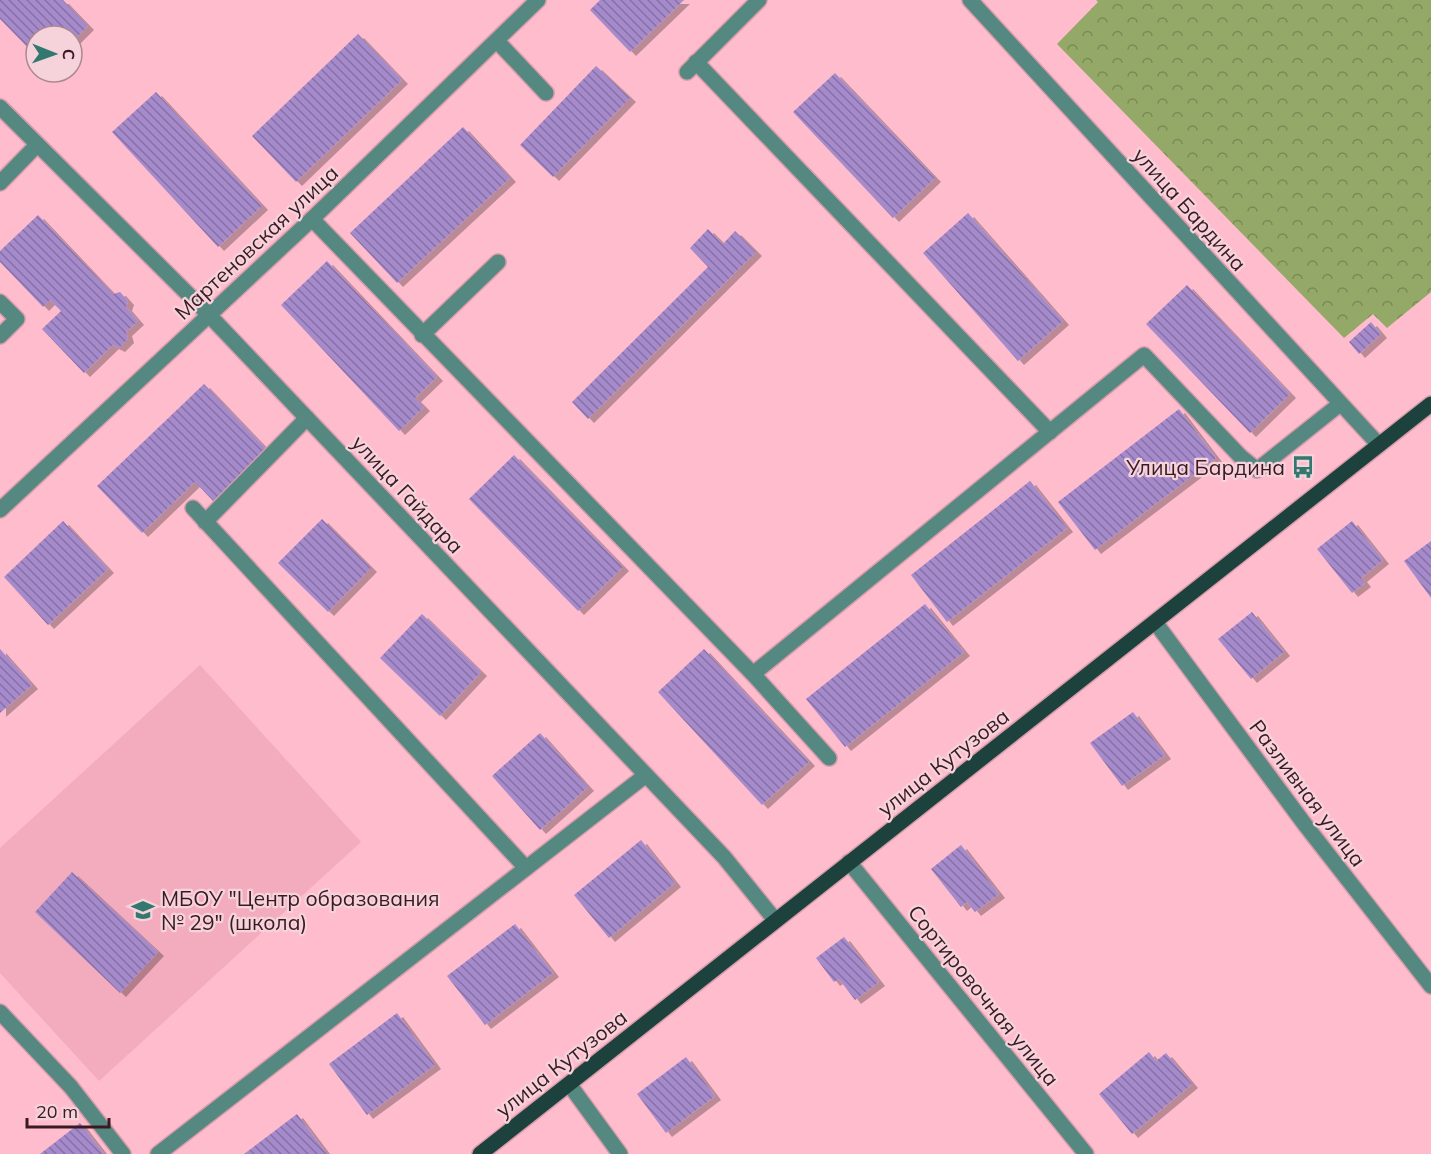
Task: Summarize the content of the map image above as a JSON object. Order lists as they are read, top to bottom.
{
  "streets": {
    "main road": ["улица Кутузова"],
    "street": [
      "улица Бардина",
      "Мартеновская улица",
      "улица Гайдара",
      "Разливная улица",
      "Сортировочная улица"
    ]
  },
  "crossings": [
    ["улица Бардина", "улица Кутузова"],
    ["Мартеновская улица", "улица Гайдара"],
    ["улица Гайдара", "улица Кутузова"],
    ["улица Кутузова", "Разливная улица"],
    ["улица Кутузова", "Сортировочная улица"]
  ],
  "places": {
    "bus stop": ["Улица Бардина"],
    "school or university": ["МБОУ \"Центр образования № 29\" (школа)"]
  },
  "scale_bar": "20 m",
  "north": "right"
}
